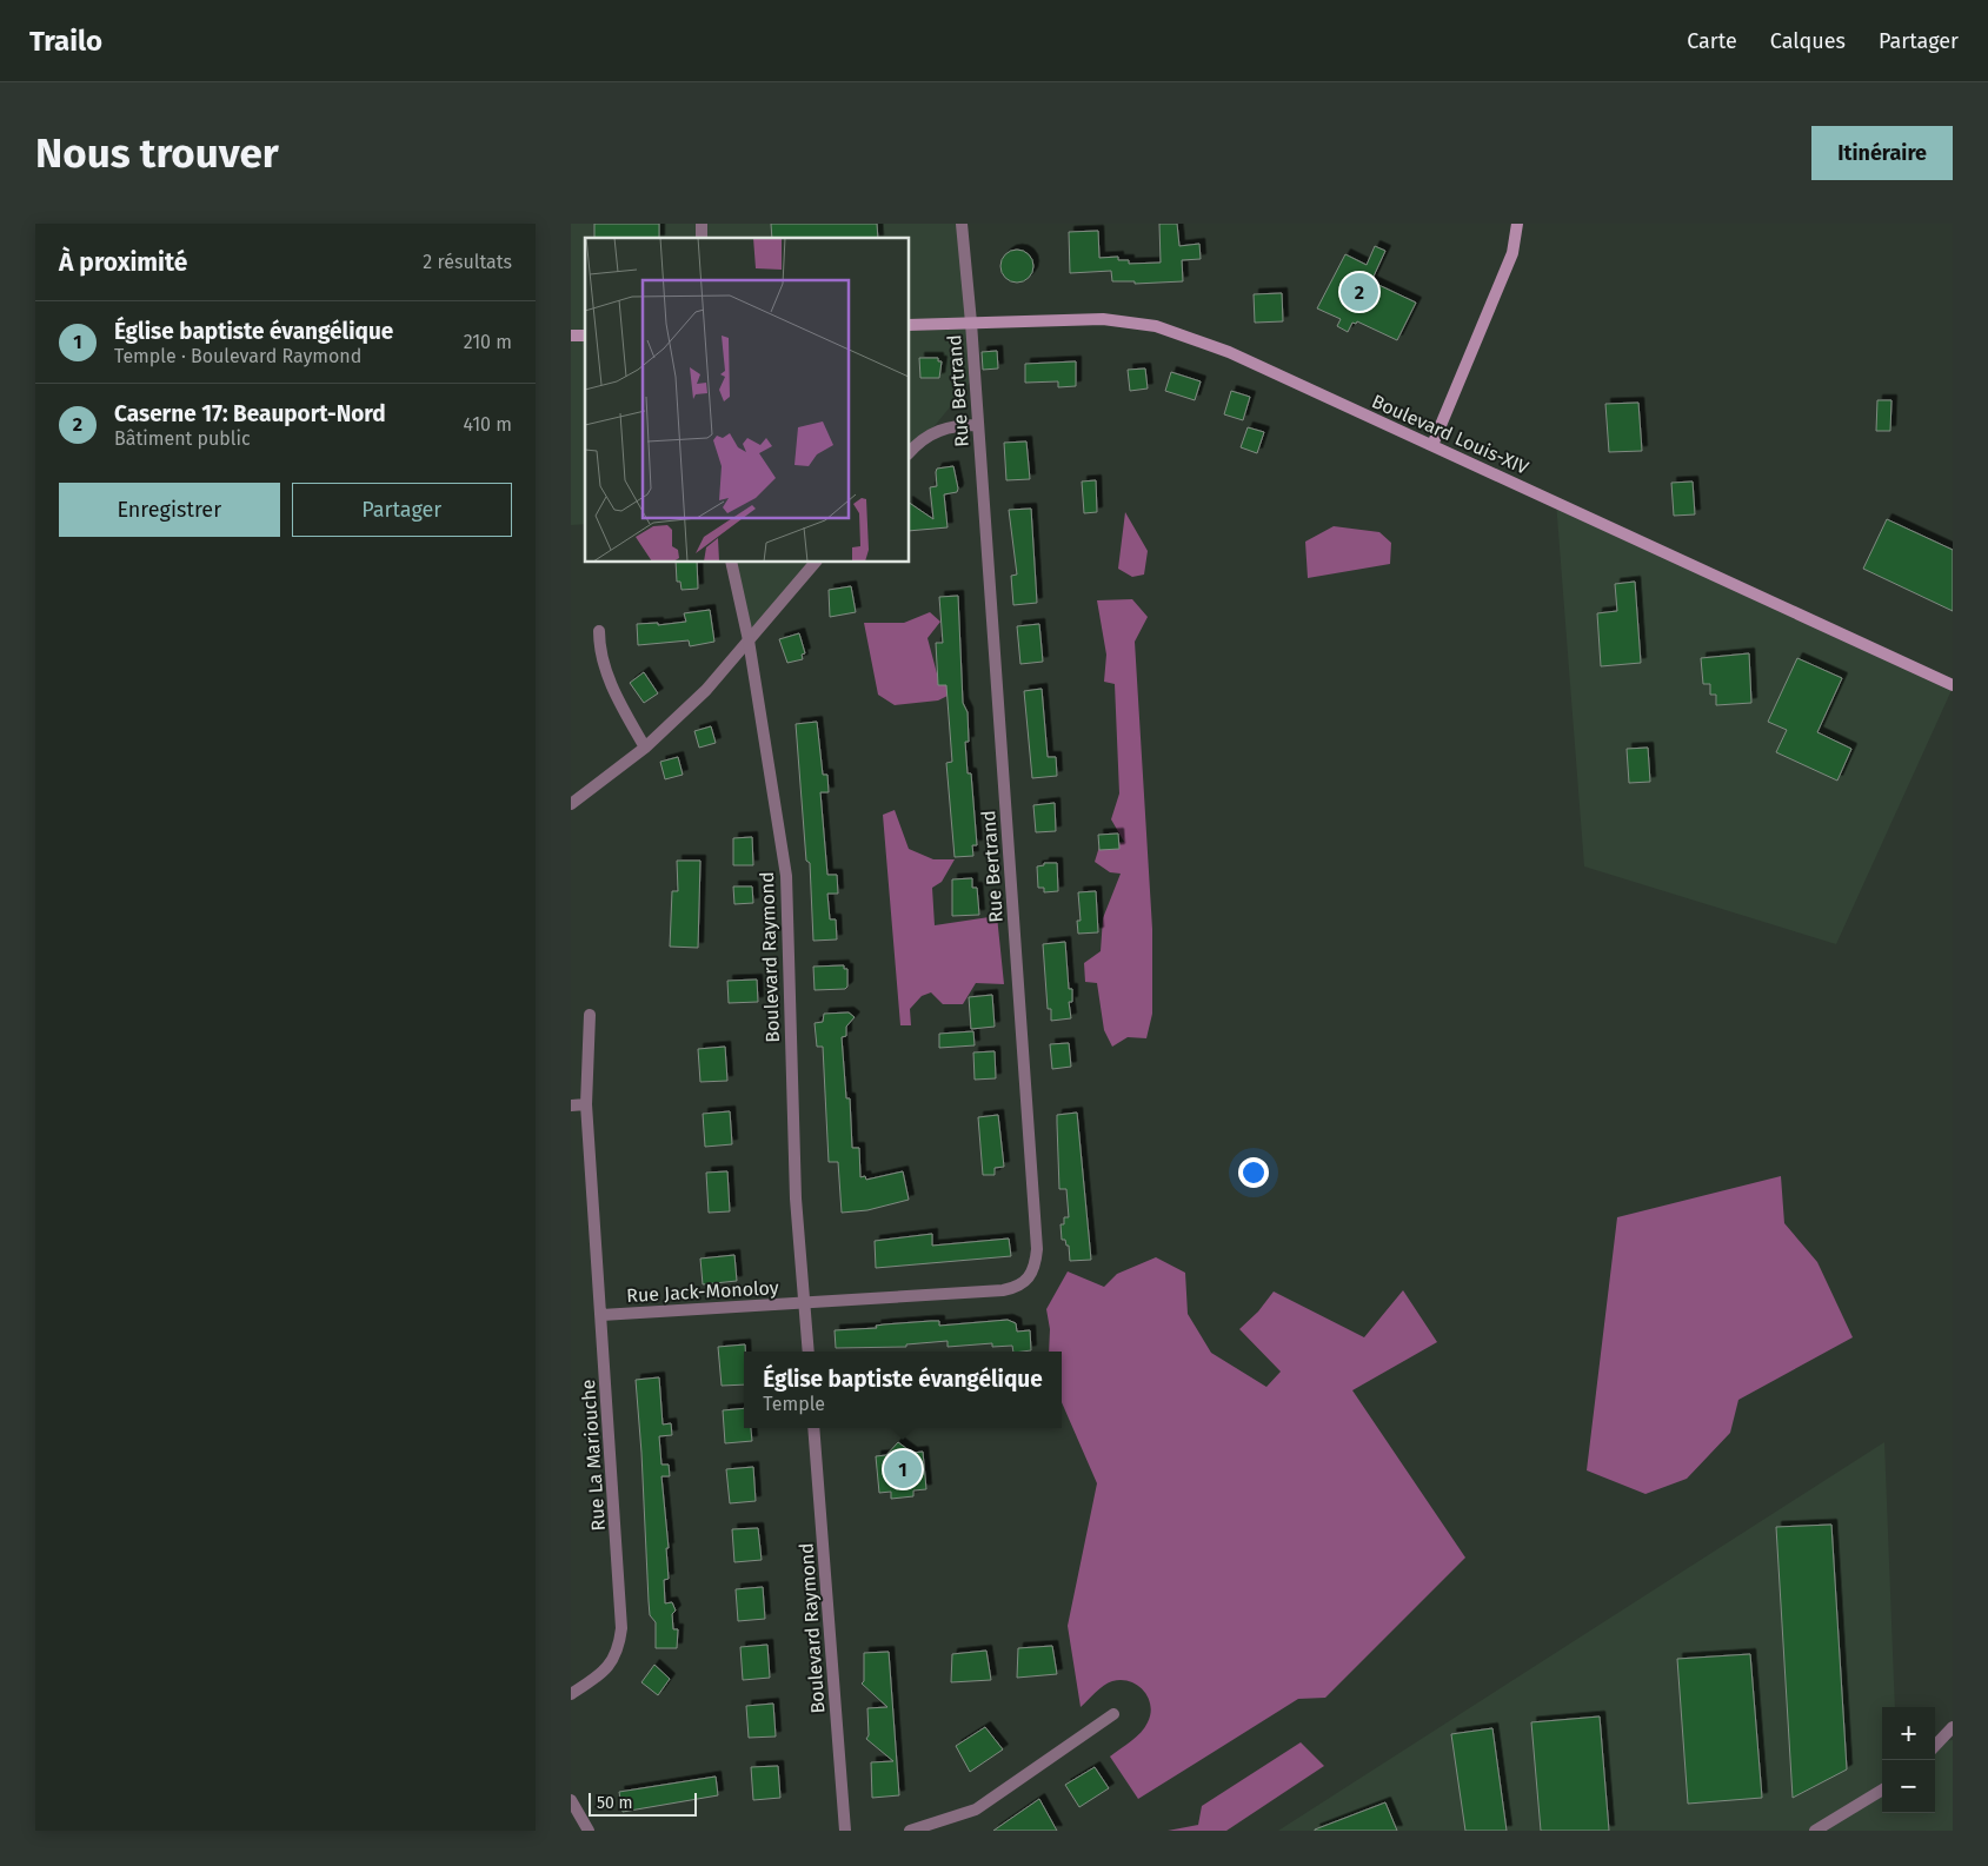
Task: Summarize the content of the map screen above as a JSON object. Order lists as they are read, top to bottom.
{
  "streets": {
    "main road": ["Boulevard Louis-XIV"],
    "street": [
      "Rue Bertrand",
      "Boulevard Raymond",
      "Rue Jack-Monoloy",
      "Rue La Mariouche"
    ]
  },
  "crossings": [
    ["Rue Bertrand", "Boulevard Louis-XIV"],
    ["Rue Bertrand", "Boulevard Raymond"],
    ["Rue Bertrand", "Rue Jack-Monoloy"],
    ["Boulevard Raymond", "Rue Jack-Monoloy"],
    ["Rue Jack-Monoloy", "Rue La Mariouche"]
  ],
  "scale_bar": "50 m",
  "page": {
    "header": "Trailo",
    "nav": ["Carte", "Calques", "Partager"],
    "buttons": [
      "Itinéraire",
      ["Enregistrer", "Partager"]
    ],
    "title": "Nous trouver",
    "heading": ["À proximité", "2 résultats"],
    "pins": ["2", "1"],
    "list": [
      {
        "mark": "1",
        "name": "Église baptiste évangélique",
        "note": "Temple · Boulevard Raymond",
        "value": "210 m"
      },
      {
        "mark": "2",
        "name": "Caserne 17: Beauport-Nord",
        "note": "Bâtiment public",
        "value": "410 m"
      }
    ],
    "popup": ["Église baptiste évangélique", "Temple"],
    "map_buttons": ["+", "−"],
    "scale": "50 m"
  }
}
